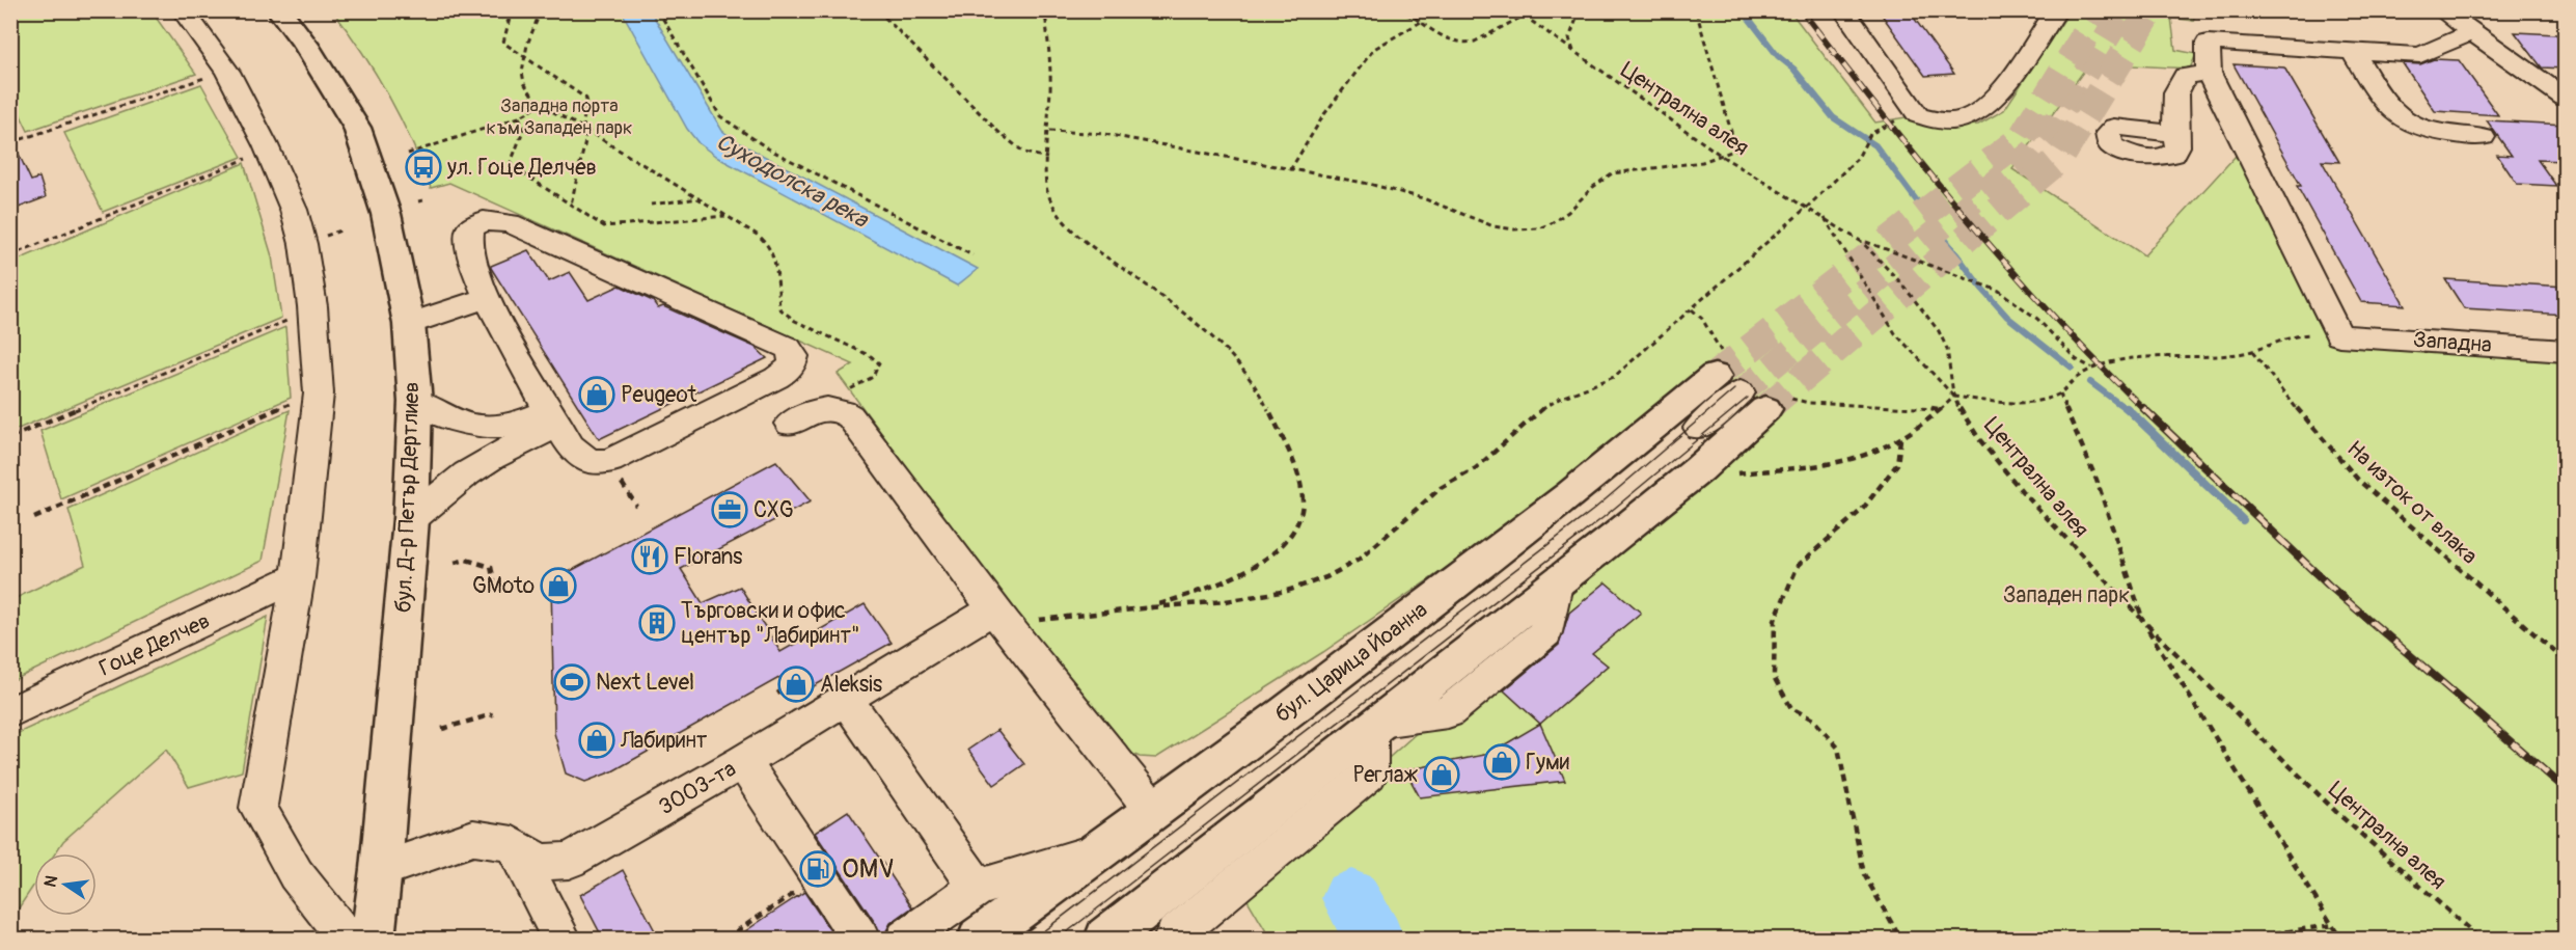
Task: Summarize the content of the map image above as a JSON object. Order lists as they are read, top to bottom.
{
  "streets": {
    "main road": ["бул. Д-р Петър Дертлиев", "бул. Царица Йоанна"],
    "street": ["Западна", "Гоце Делчев", "3003-та"],
    "path": ["Централна алея", "На изток от влака"]
  },
  "crossings": [
    ["бул. Д-р Петър Дертлиев", "3003-та"]
  ],
  "water": ["Суходолска река"],
  "parks": ["Западна порта към Западен парк", "Западен парк"],
  "places": {
    "bus stop": ["ул. Гоце Делчев"],
    "shop": [
      "Peugeot",
      "GMoto",
      "Aleksis",
      "Лабиринт",
      "Гуми",
      "Реглаж"
    ],
    "office": ["CXG"],
    "restaurant": ["Florans"],
    "building": ["Търговски и офис център \"Лабиринт\""],
    "sports": ["Next Level"],
    "fuel station": ["OMV"]
  },
  "north": "left"
}
